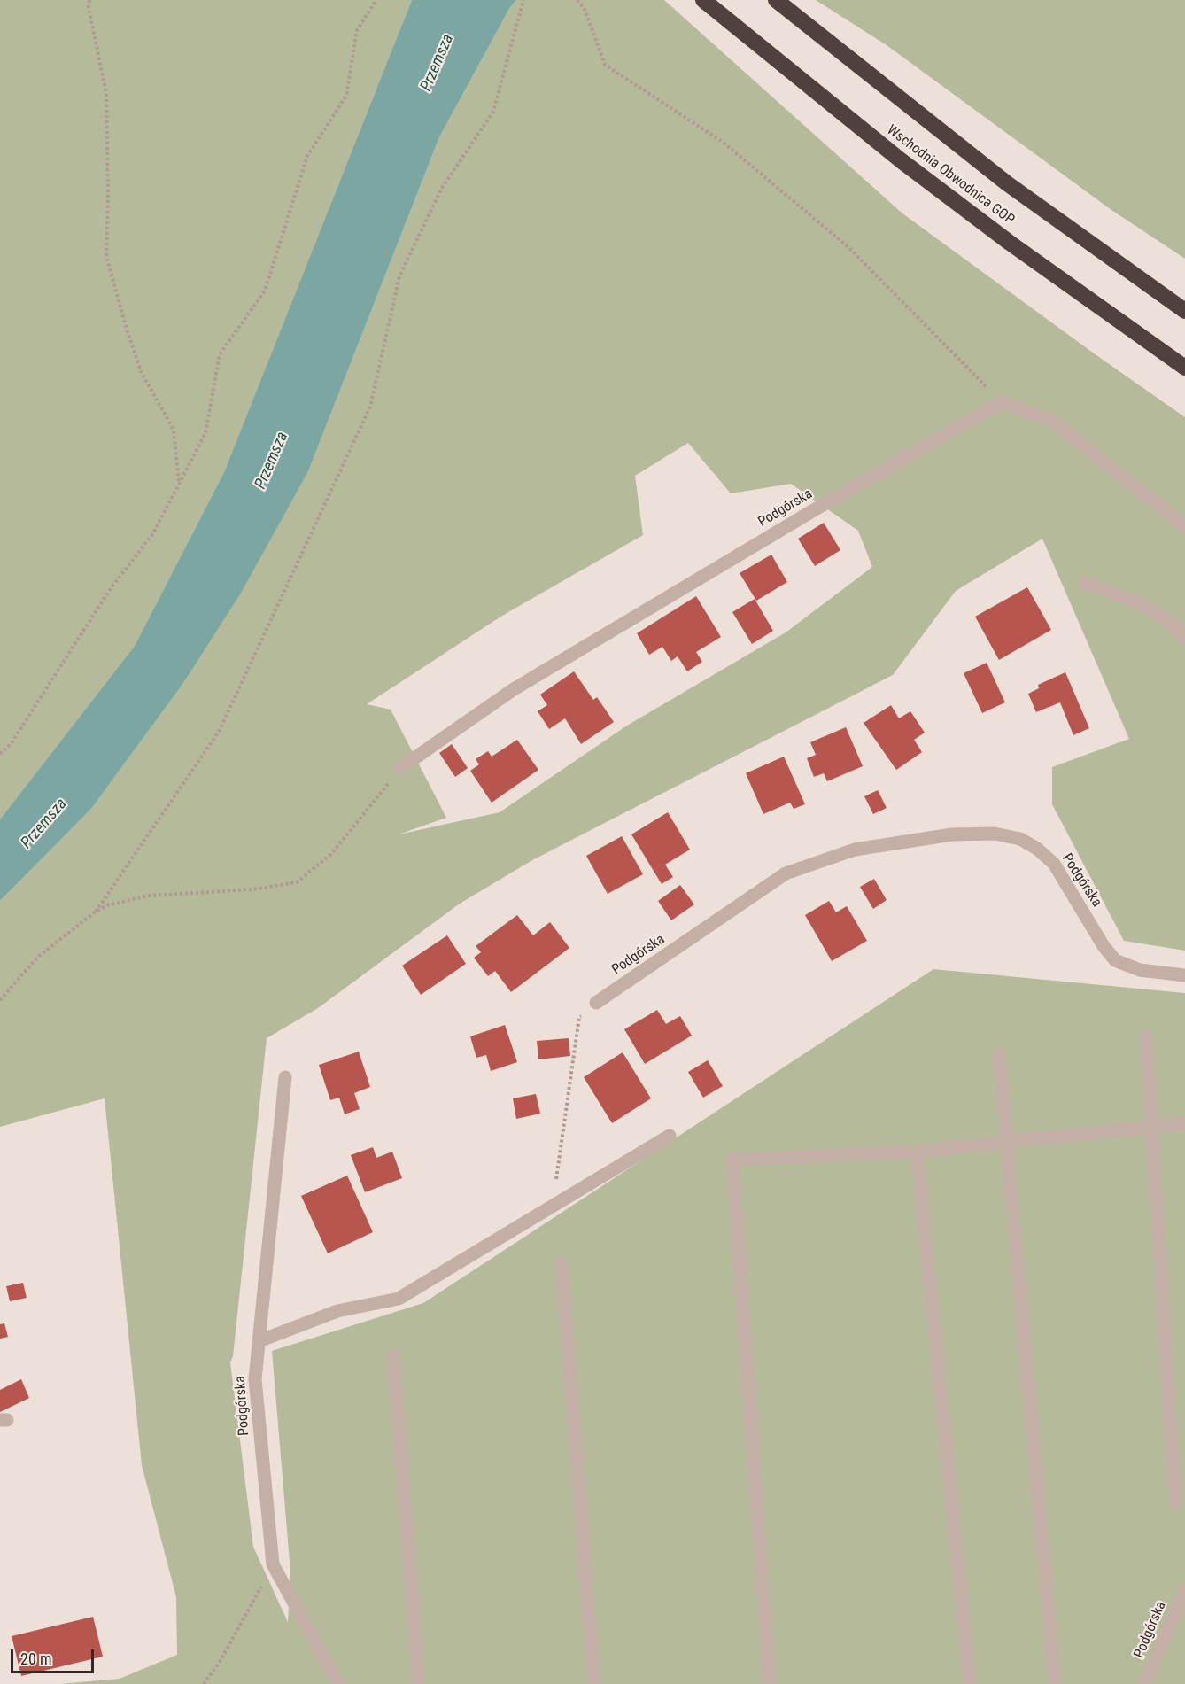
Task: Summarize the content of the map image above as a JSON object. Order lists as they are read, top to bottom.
{
  "streets": {
    "highway": ["Wschodnia Obwodnica GOP"],
    "street": ["Podgórska"]
  },
  "water": ["Przemsza"],
  "scale_bar": "20 m"
}
